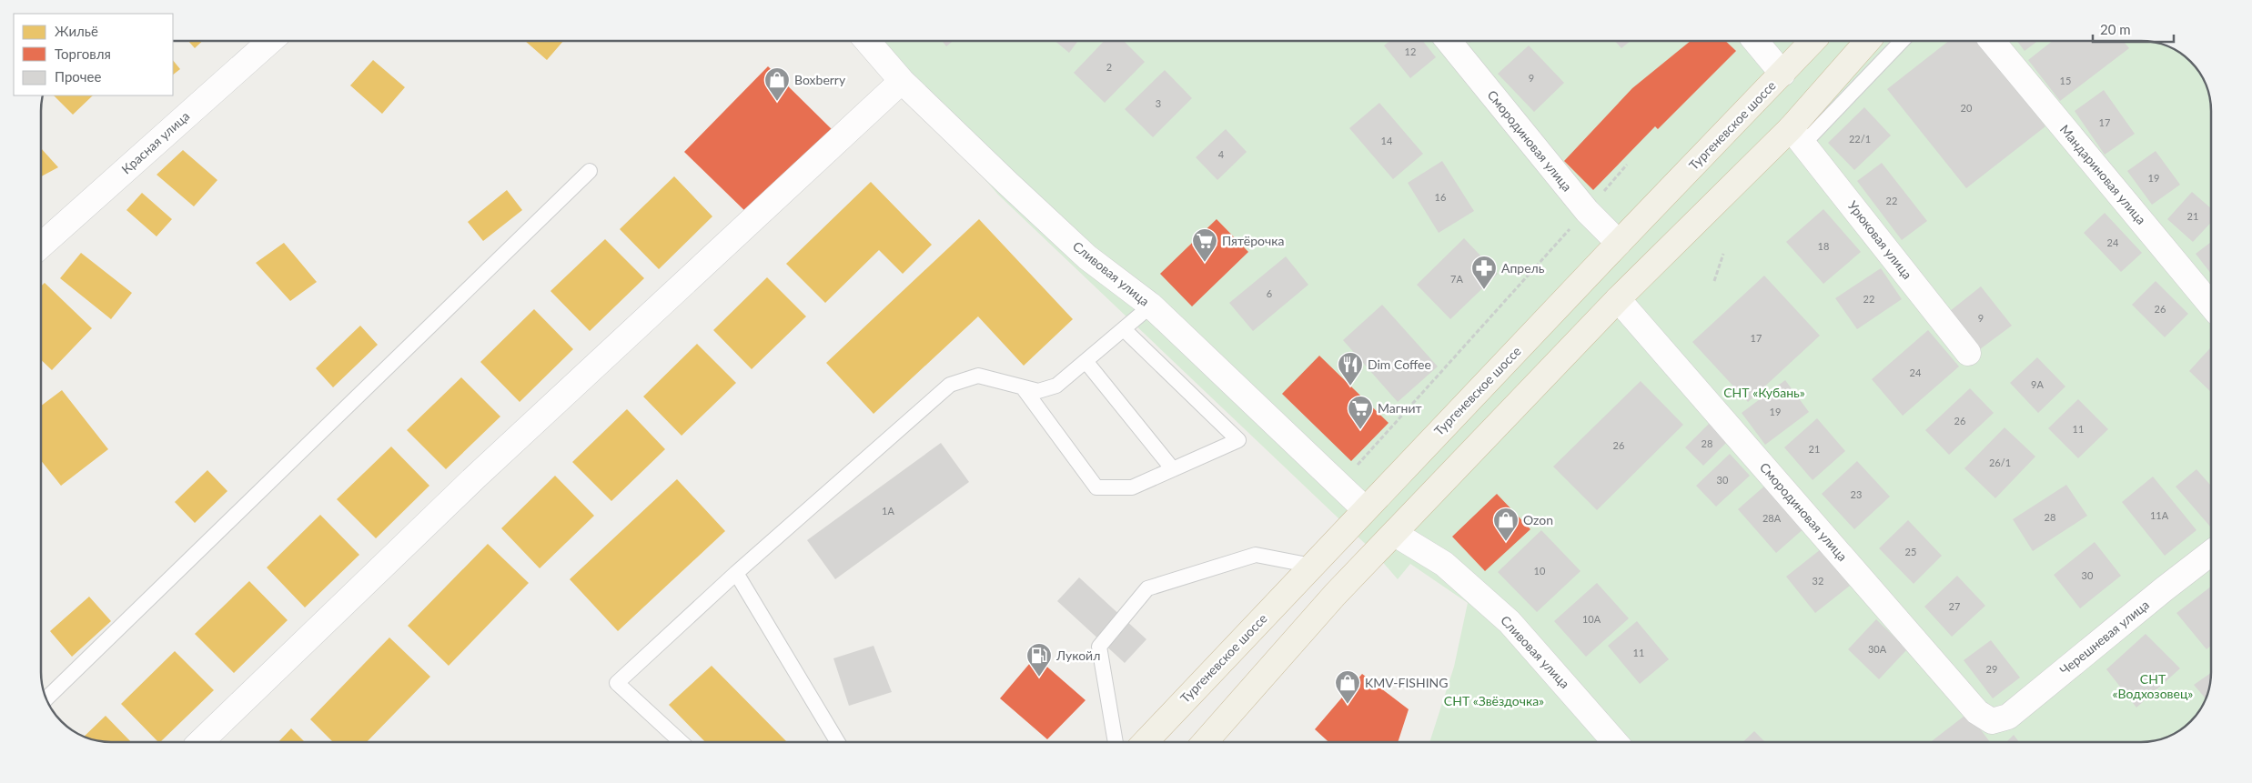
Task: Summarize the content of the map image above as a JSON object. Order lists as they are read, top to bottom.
{
  "streets": {
    "highway": ["Тургеневское шоссе"],
    "street": [
      "Смородиновая улица",
      "Красная улица",
      "Мандариновая улица",
      "Урюковая улица",
      "Сливовая улица",
      "Черешневая улица"
    ]
  },
  "crossings": [
    ["Тургеневское шоссе", "Смородиновая улица"],
    ["Тургеневское шоссе", "Сливовая улица"],
    ["Смородиновая улица", "Черешневая улица"]
  ],
  "parks": ["СНТ «Кубань»", "СНТ «Водхозовец»", "СНТ «Звёздочка»"],
  "places": {
    "shop": ["Boxberry", "Ozon", "KMV-FISHING"],
    "supermarket": ["Пятёрочка", "Магнит"],
    "pharmacy": ["Апрель"],
    "restaurant": ["Dim Coffee"],
    "fuel station": ["Лукойл"]
  },
  "house_numbers": [
    "12",
    "2",
    "9",
    "15",
    "3",
    "20",
    "17",
    "22/1",
    "14",
    "4",
    "19",
    "16",
    "22",
    "21",
    "24",
    "18",
    "7А",
    "6",
    "22",
    "26",
    "9",
    "17",
    "24",
    "9А",
    "19",
    "26",
    "11",
    "28",
    "26",
    "21",
    "26/1",
    "30",
    "23",
    "1А",
    "11А",
    "28",
    "28А",
    "25",
    "10",
    "30",
    "32",
    "27",
    "10А",
    "30А",
    "11",
    "29"
  ],
  "legend": ["Жильё", "Торговля", "Прочее"],
  "scale_bar": "20 m"
}
